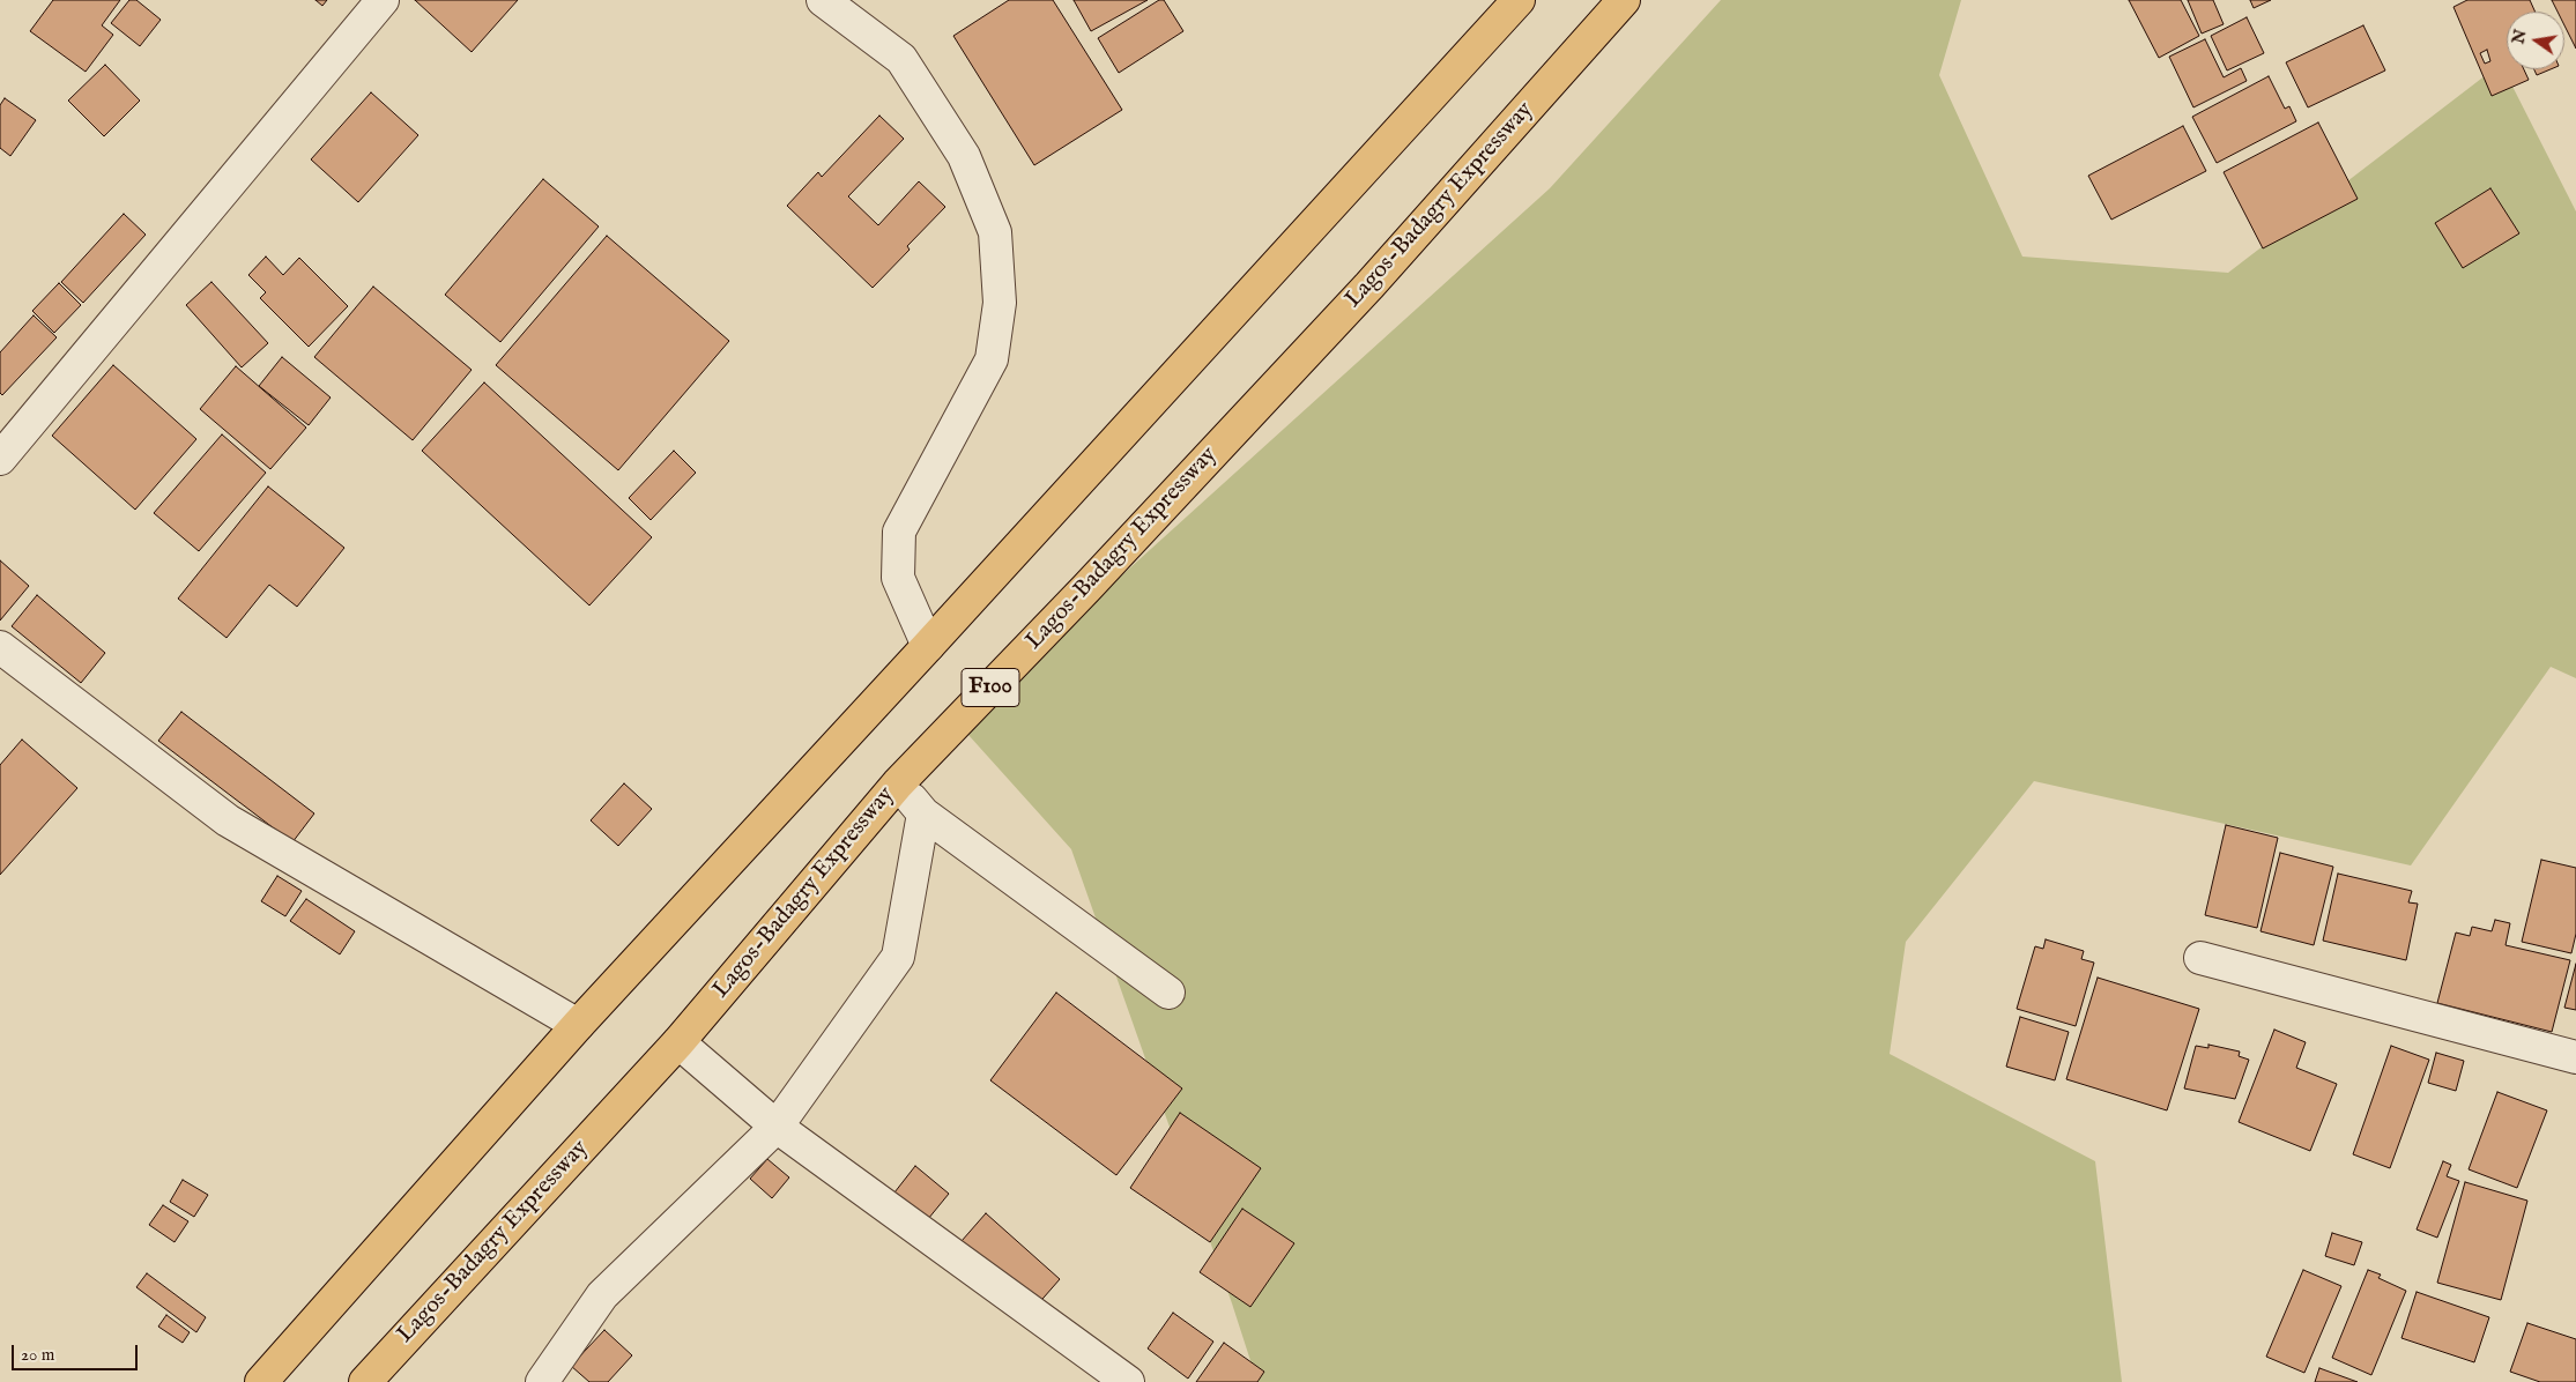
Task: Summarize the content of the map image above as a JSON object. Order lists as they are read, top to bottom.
{
  "streets": {
    "highway": ["Lagos-Badagry Expressway", "F100"]
  },
  "scale_bar": "20 m",
  "north": "left"
}
